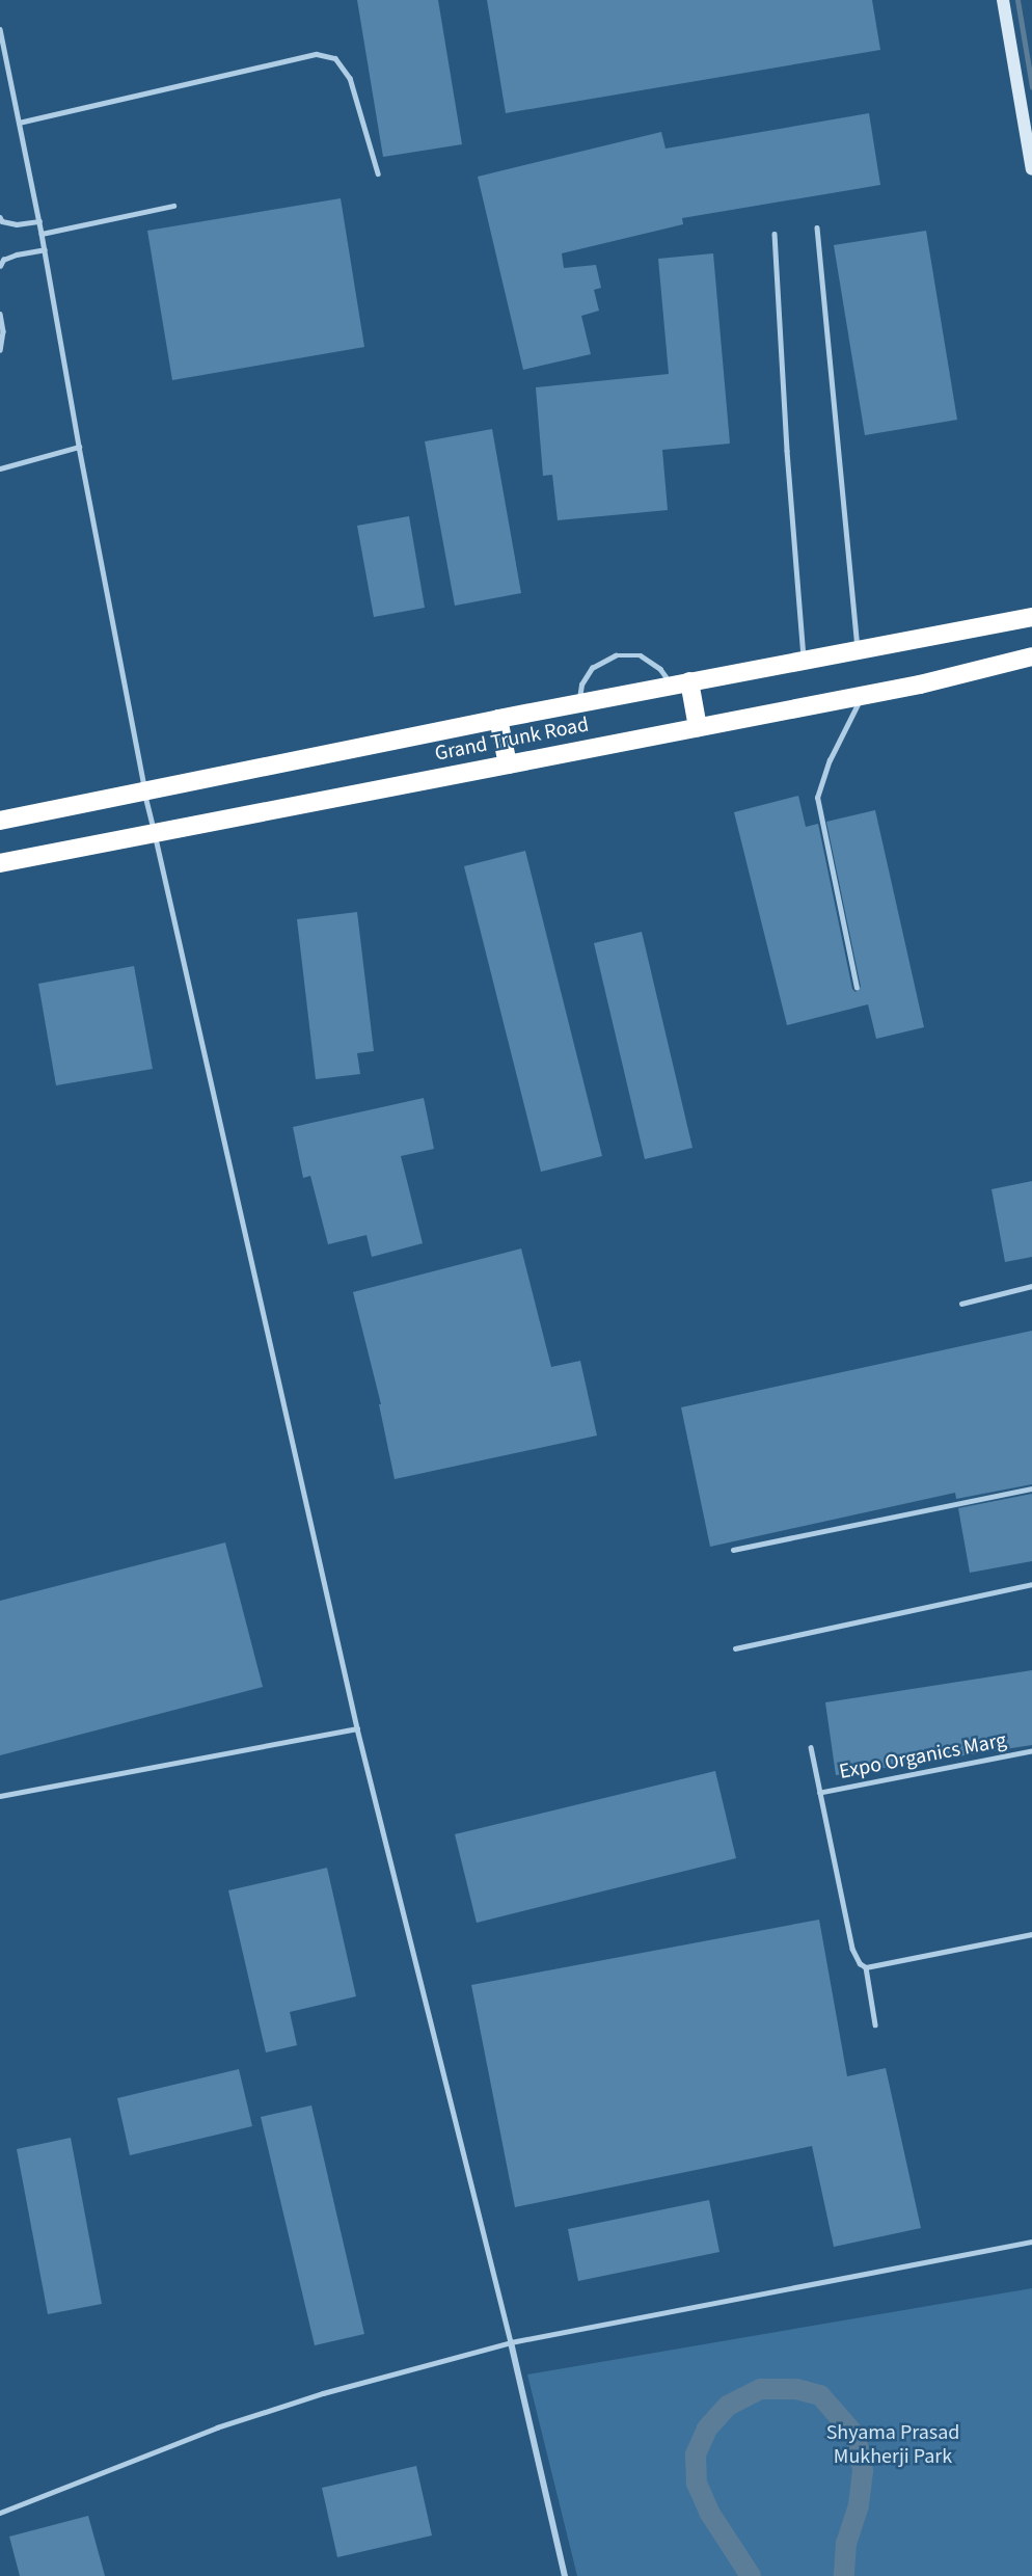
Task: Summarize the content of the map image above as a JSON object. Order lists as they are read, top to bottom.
{
  "streets": {
    "highway": ["Grand Trunk Road"],
    "lane": ["Expo Organics Marg"]
  },
  "parks": ["Shyama Prasad Mukherji Park"]
}
